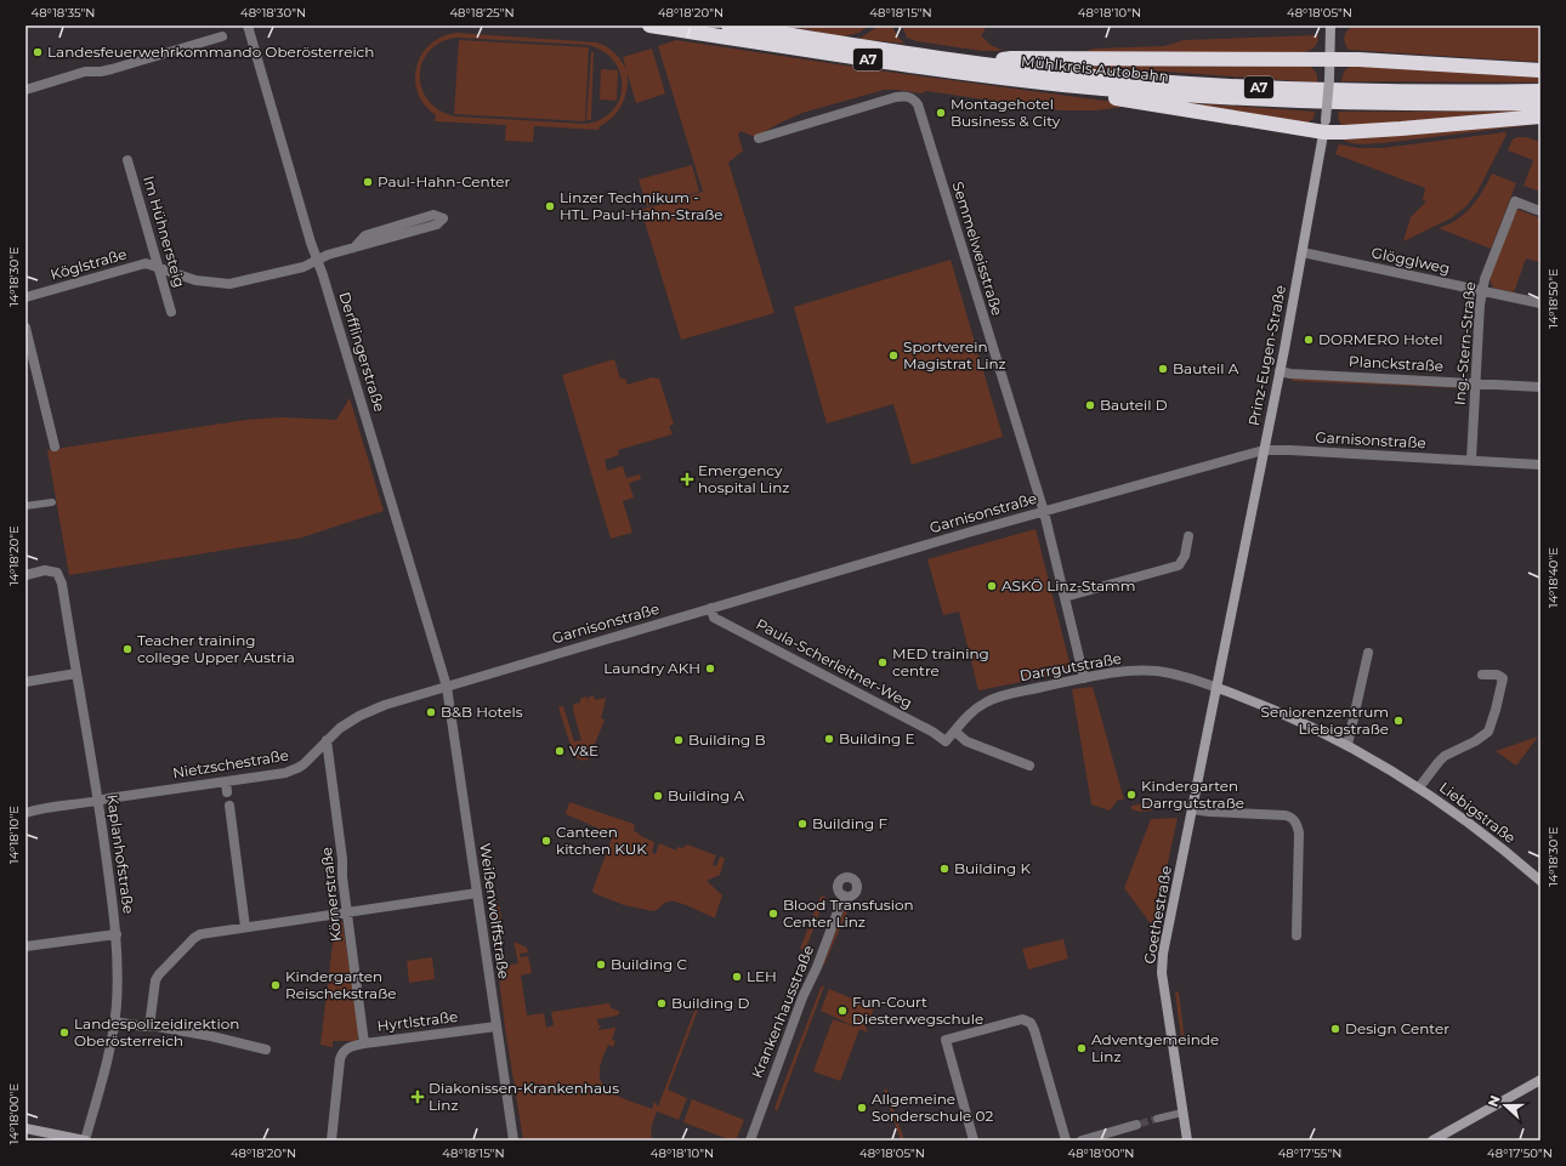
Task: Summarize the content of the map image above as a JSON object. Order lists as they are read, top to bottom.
{
  "streets": {
    "highway": ["A7", "Mühlkreis Autobahn"],
    "main road": ["Prinz-Eugen-Straße", "Liebigstraße", "Goethestraße"],
    "street": [
      "Im Hühnersteig",
      "Semmelweisstraße",
      "Glögglweg",
      "Köglstraße",
      "Ing.-Stern-Straße",
      "Derfflingerstraße",
      "Planckstraße",
      "Garnisonstraße",
      "Paula-Scherleitner-Weg",
      "Darrgutstraße",
      "Nietzschestraße",
      "Kaplanhofstraße",
      "Körnerstraße",
      "Weißenwolffstraße",
      "Krankenhausstraße",
      "Hyrtlstraße"
    ]
  },
  "crossings": [
    ["Im Hühnersteig", "Köglstraße"],
    ["Semmelweisstraße", "Garnisonstraße"],
    ["Semmelweisstraße", "Darrgutstraße"],
    ["Glögglweg", "Ing.-Stern-Straße"],
    ["Glögglweg", "Prinz-Eugen-Straße"],
    ["Köglstraße", "Derfflingerstraße"],
    ["Ing.-Stern-Straße", "Planckstraße"],
    ["Ing.-Stern-Straße", "Garnisonstraße"],
    ["Derfflingerstraße", "Garnisonstraße"],
    ["Derfflingerstraße", "Nietzschestraße"],
    ["Derfflingerstraße", "Weißenwolffstraße"],
    ["Prinz-Eugen-Straße", "Planckstraße"],
    ["Prinz-Eugen-Straße", "Garnisonstraße"],
    ["Prinz-Eugen-Straße", "Darrgutstraße"],
    ["Prinz-Eugen-Straße", "Liebigstraße"],
    ["Prinz-Eugen-Straße", "Goethestraße"],
    ["Garnisonstraße", "Paula-Scherleitner-Weg"],
    ["Garnisonstraße", "Nietzschestraße"],
    ["Garnisonstraße", "Weißenwolffstraße"],
    ["Paula-Scherleitner-Weg", "Darrgutstraße"],
    ["Darrgutstraße", "Liebigstraße"],
    ["Darrgutstraße", "Goethestraße"],
    ["Nietzschestraße", "Kaplanhofstraße"],
    ["Nietzschestraße", "Körnerstraße"],
    ["Nietzschestraße", "Weißenwolffstraße"],
    ["Liebigstraße", "Goethestraße"],
    ["Körnerstraße", "Hyrtlstraße"],
    ["Weißenwolffstraße", "Hyrtlstraße"]
  ],
  "places": {
    "other": [
      "Landesfeuerwehrkommando Oberösterreich",
      "Montagehotel Business & City",
      "Paul-Hahn-Center",
      "Linzer Technikum - HTL Paul-Hahn-Straße",
      "DORMERO Hotel",
      "Sportverein Magistrat Linz",
      "Bauteil A",
      "Bauteil D",
      "ASKÖ Linz-Stamm",
      "Teacher training college Upper Austria",
      "MED training centre",
      "Laundry AKH",
      "B&B Hotels",
      "Seniorenzentrum Liebigstraße",
      "Building E",
      "Building B",
      "V&E",
      "Kindergarten Darrgutstraße",
      "Building A",
      "Building F",
      "Canteen kitchen KUK",
      "Building K",
      "Blood Transfusion Center Linz",
      "Building C",
      "LEH",
      "Kindergarten Reischekstraße",
      "Building D",
      "Fun-Court Diesterwegschule",
      "Design Center",
      "Landespolizeidirektion Oberösterreich",
      "Adventgemeinde Linz",
      "Allgemeine Sonderschule 02"
    ],
    "health": ["Emergency hospital Linz", "Diakonissen-Krankenhaus Linz"]
  },
  "north": "left",
  "coordinates": [
    "48°18'35\"N",
    "48°18'30\"N",
    "48°18'25\"N",
    "48°18'20\"N",
    "48°18'15\"N",
    "48°18'10\"N",
    "48°18'05\"N",
    "14°18'30\"E",
    "14°18'50\"E",
    "14°18'20\"E",
    "14°18'40\"E",
    "14°18'10\"E",
    "14°18'00\"E",
    "48°18'00\"N",
    "48°17'55\"N",
    "48°17'50\"N"
  ]
}
